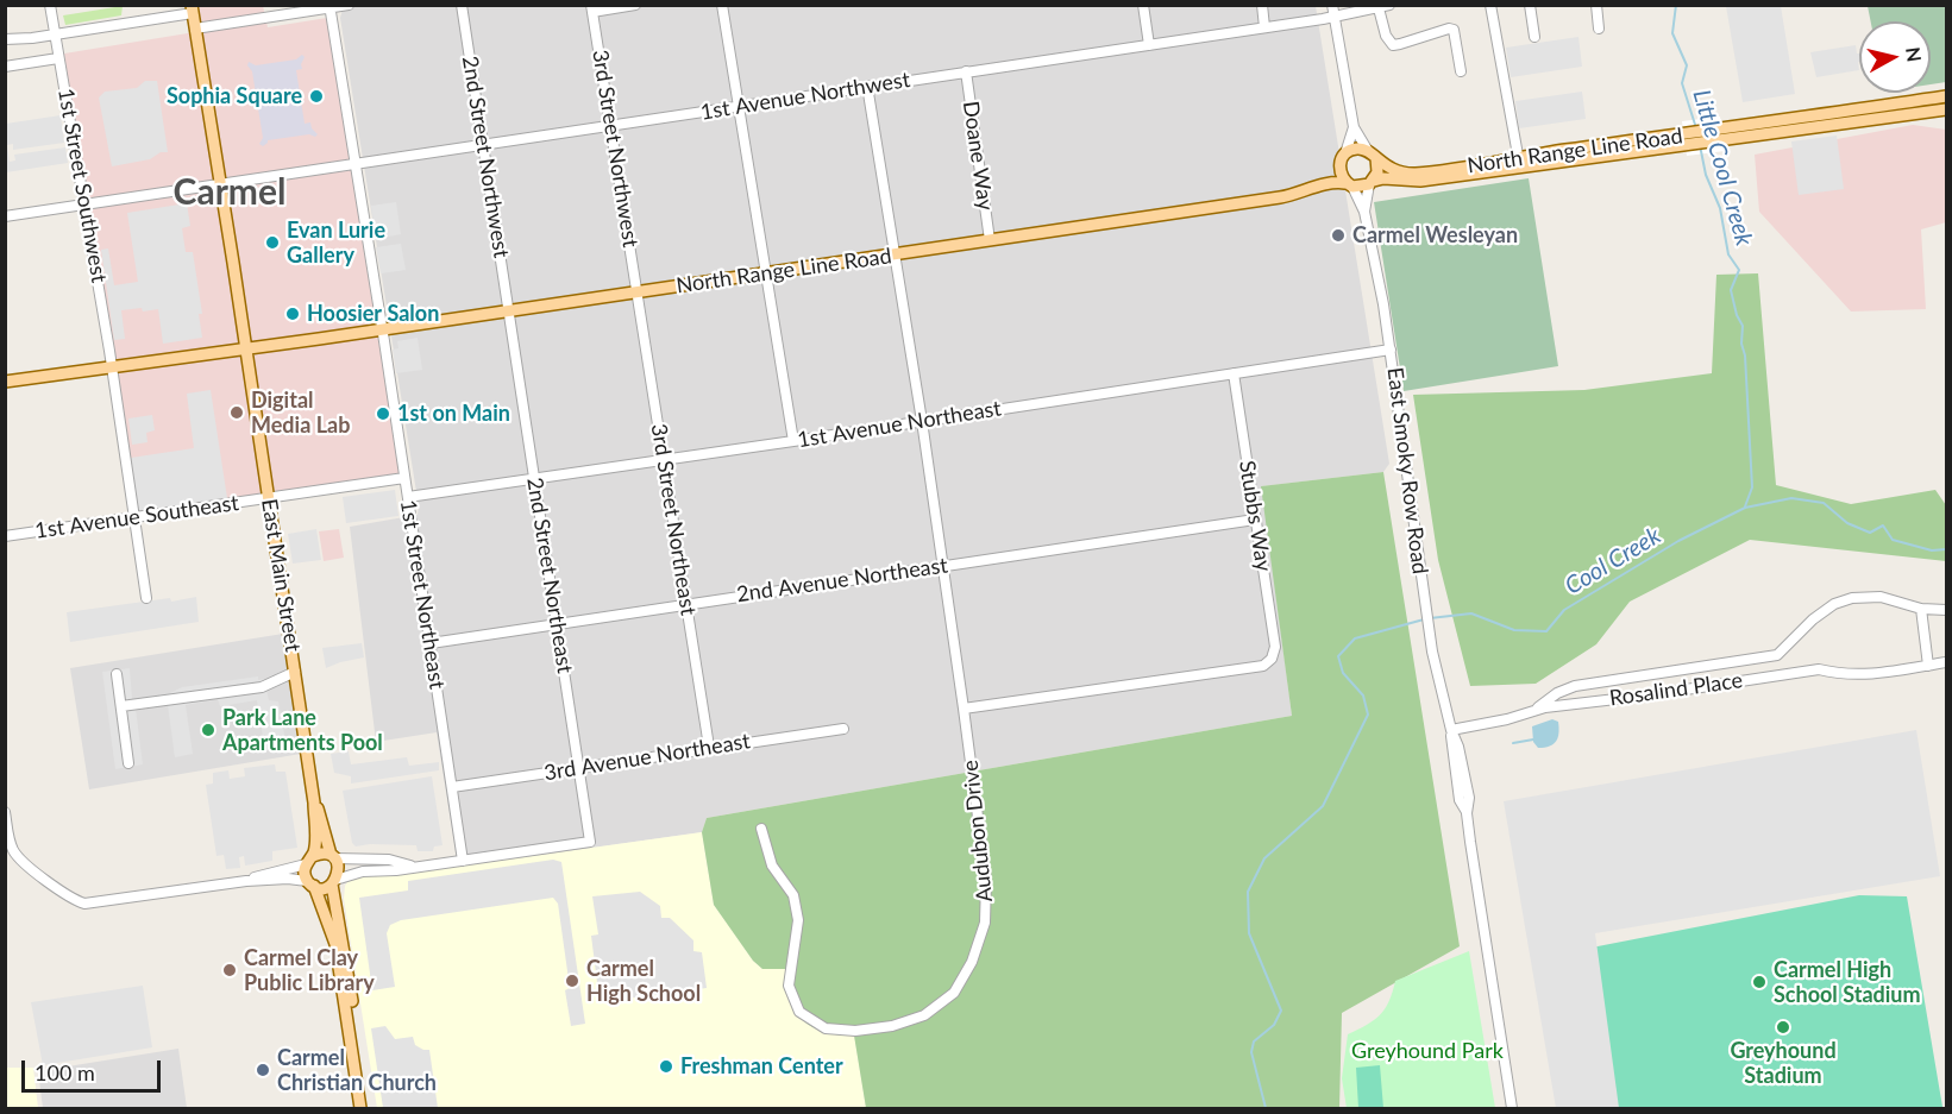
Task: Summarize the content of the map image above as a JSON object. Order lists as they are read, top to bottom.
{
  "streets": {
    "main road": ["North Range Line Road", "East Main Street"],
    "street": [
      "1st Avenue Northwest",
      "3rd Street Northwest",
      "Doane Way",
      "2nd Street Northwest",
      "1st Street Southwest",
      "1st Avenue Northeast",
      "East Smoky Row Road",
      "Stubbs Way",
      "1st Avenue Southeast",
      "3rd Street Northeast",
      "2nd Street Northeast",
      "2nd Avenue Northeast",
      "1st Street Northeast",
      "Rosalind Place",
      "3rd Avenue Northeast",
      "Audubon Drive"
    ]
  },
  "crossings": [
    ["1st Avenue Northwest", "3rd Street Northwest"],
    ["1st Avenue Northwest", "Doane Way"],
    ["1st Avenue Northwest", "2nd Street Northwest"],
    ["1st Avenue Northwest", "1st Street Southwest"],
    ["1st Avenue Northwest", "East Main Street"],
    ["1st Avenue Northwest", "1st Street Northeast"],
    ["1st Avenue Northwest", "Audubon Drive"],
    ["3rd Street Northwest", "North Range Line Road"],
    ["3rd Street Northwest", "3rd Street Northeast"],
    ["North Range Line Road", "Doane Way"],
    ["North Range Line Road", "2nd Street Northwest"],
    ["North Range Line Road", "1st Street Southwest"],
    ["North Range Line Road", "East Smoky Row Road"],
    ["North Range Line Road", "3rd Street Northeast"],
    ["North Range Line Road", "East Main Street"],
    ["North Range Line Road", "2nd Street Northeast"],
    ["North Range Line Road", "1st Street Northeast"],
    ["North Range Line Road", "Audubon Drive"],
    ["2nd Street Northwest", "2nd Street Northeast"],
    ["1st Street Southwest", "1st Avenue Southeast"],
    ["1st Avenue Northeast", "East Smoky Row Road"],
    ["1st Avenue Northeast", "Stubbs Way"],
    ["1st Avenue Northeast", "3rd Street Northeast"],
    ["1st Avenue Northeast", "2nd Street Northeast"],
    ["1st Avenue Northeast", "1st Street Northeast"],
    ["1st Avenue Northeast", "Audubon Drive"],
    ["East Smoky Row Road", "Rosalind Place"],
    ["Stubbs Way", "2nd Avenue Northeast"],
    ["Stubbs Way", "Audubon Drive"],
    ["1st Avenue Southeast", "East Main Street"],
    ["3rd Street Northeast", "2nd Avenue Northeast"],
    ["3rd Street Northeast", "3rd Avenue Northeast"],
    ["2nd Street Northeast", "2nd Avenue Northeast"],
    ["2nd Street Northeast", "1st Street Northeast"],
    ["2nd Street Northeast", "3rd Avenue Northeast"],
    ["2nd Avenue Northeast", "1st Street Northeast"],
    ["2nd Avenue Northeast", "Audubon Drive"],
    ["1st Street Northeast", "3rd Avenue Northeast"]
  ],
  "districts": ["Carmel"],
  "water": ["Little Cool Creek", "Cool Creek"],
  "parks": ["Greyhound Park"],
  "places": [
    "Sophia Square",
    "Carmel Wesleyan",
    "Evan Lurie Gallery",
    "Hoosier Salon",
    "Digital Media Lab",
    "1st on Main",
    "Park Lane Apartments Pool",
    "Carmel Clay Public Library",
    "Carmel High School",
    "Carmel High School Stadium",
    "Greyhound Stadium",
    "Freshman Center",
    "Carmel Christian Church"
  ],
  "scale_bar": "100 m",
  "north": "right"
}
